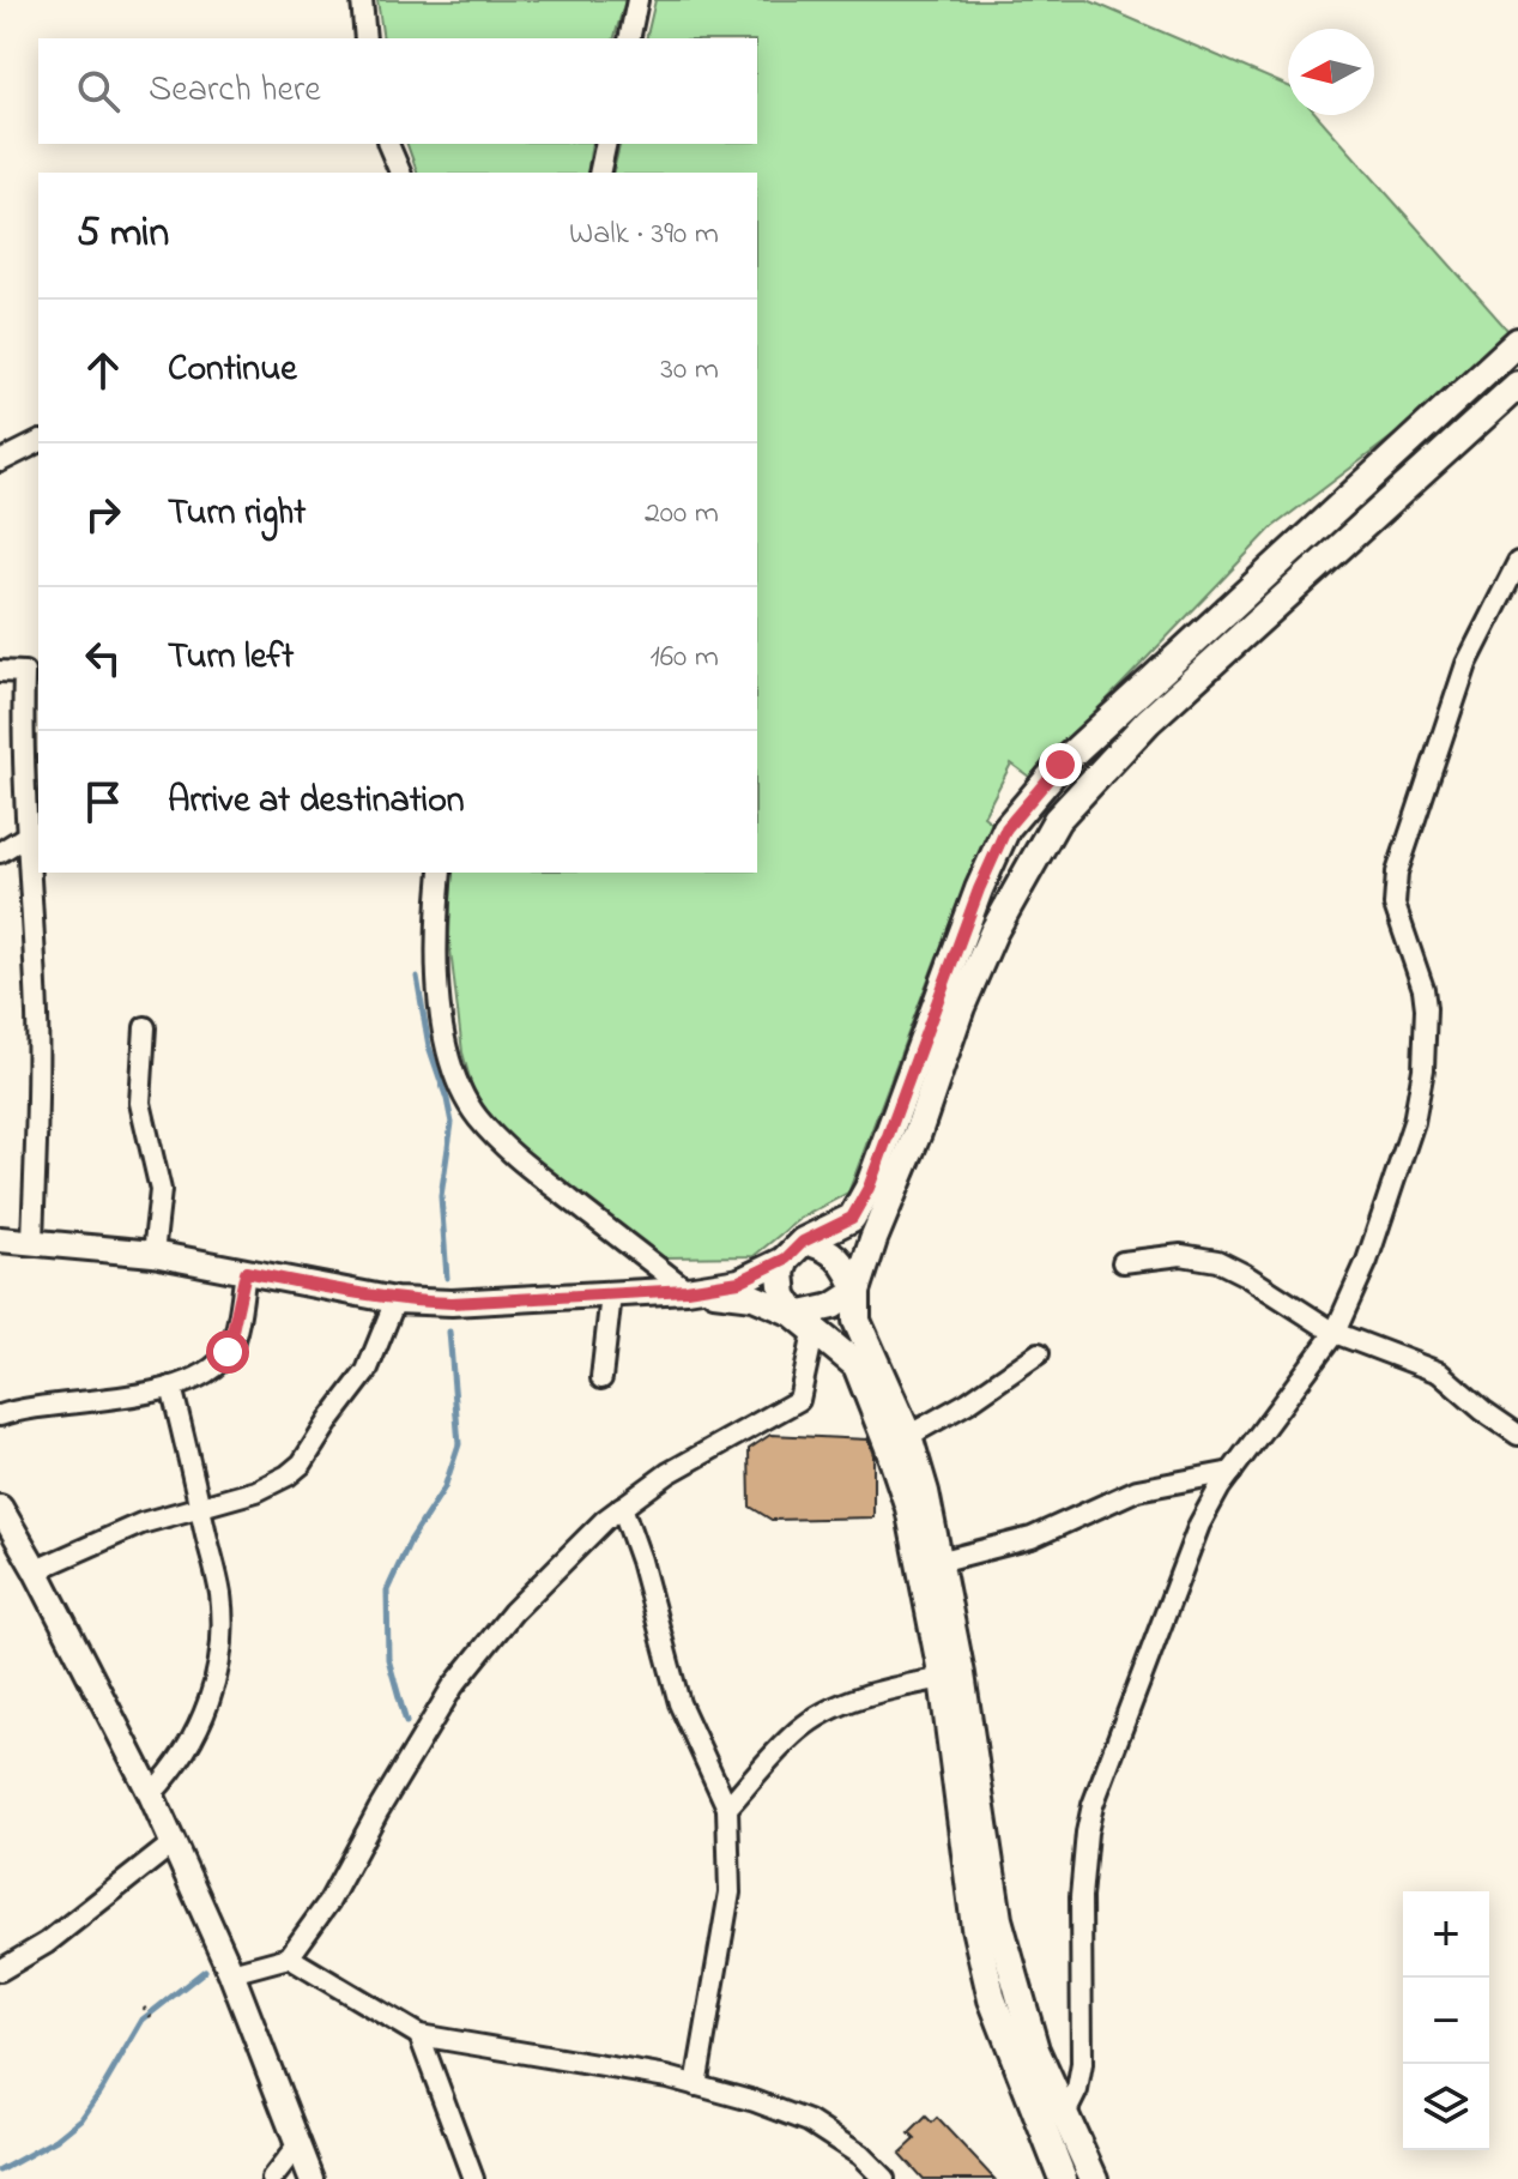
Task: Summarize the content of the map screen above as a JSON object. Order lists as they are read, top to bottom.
{
  "north": "left",
  "page": {
    "search": "Search here",
    "heading": ["5 min", "Walk · 390 m"],
    "list": [
      ["Continue", "30 m"],
      ["Turn right", "200 m"],
      ["Turn left", "160 m"],
      "Arrive at destination"
    ],
    "map_buttons": ["+", "−"]
  }
}
